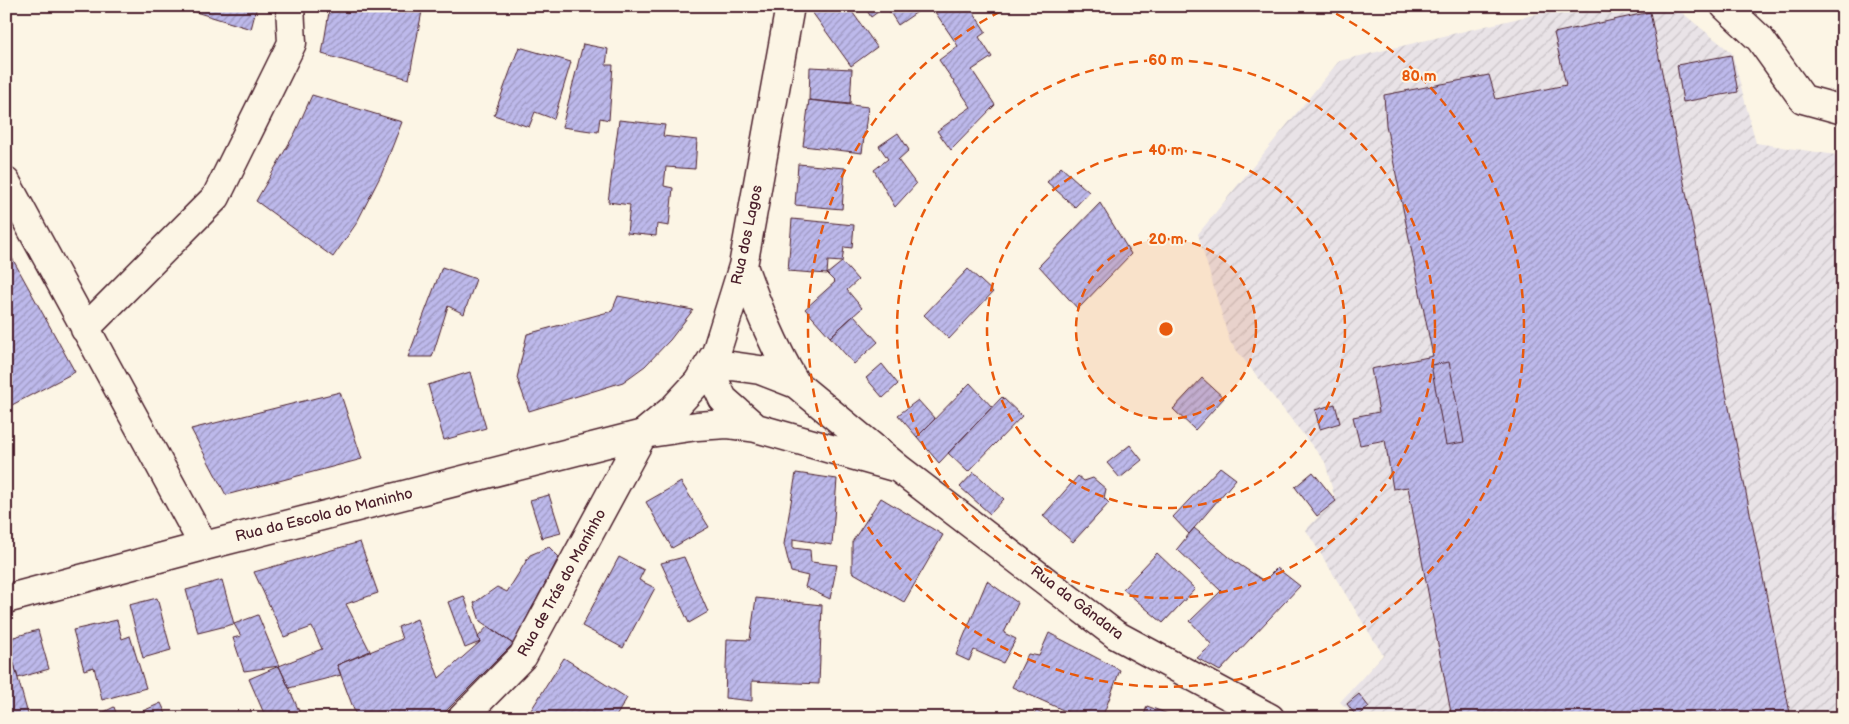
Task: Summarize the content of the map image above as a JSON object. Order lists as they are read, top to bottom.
{
  "streets": {
    "main road": [
      "Rua dos Lagos",
      "Rua da Escola do Maninho",
      "Rua de Trás do Manínho",
      "Rua da Gândara"
    ]
  },
  "crossings": [
    ["Rua dos Lagos", "Rua da Escola do Maninho"],
    ["Rua dos Lagos", "Rua de Trás do Manínho"],
    ["Rua dos Lagos", "Rua da Gândara"],
    ["Rua da Escola do Maninho", "Rua de Trás do Manínho"],
    ["Rua da Escola do Maninho", "Rua da Gândara"],
    ["Rua de Trás do Manínho", "Rua da Gândara"]
  ],
  "rings": [
    "60 m",
    "80 m",
    "40 m",
    "20 m"
  ]
}
